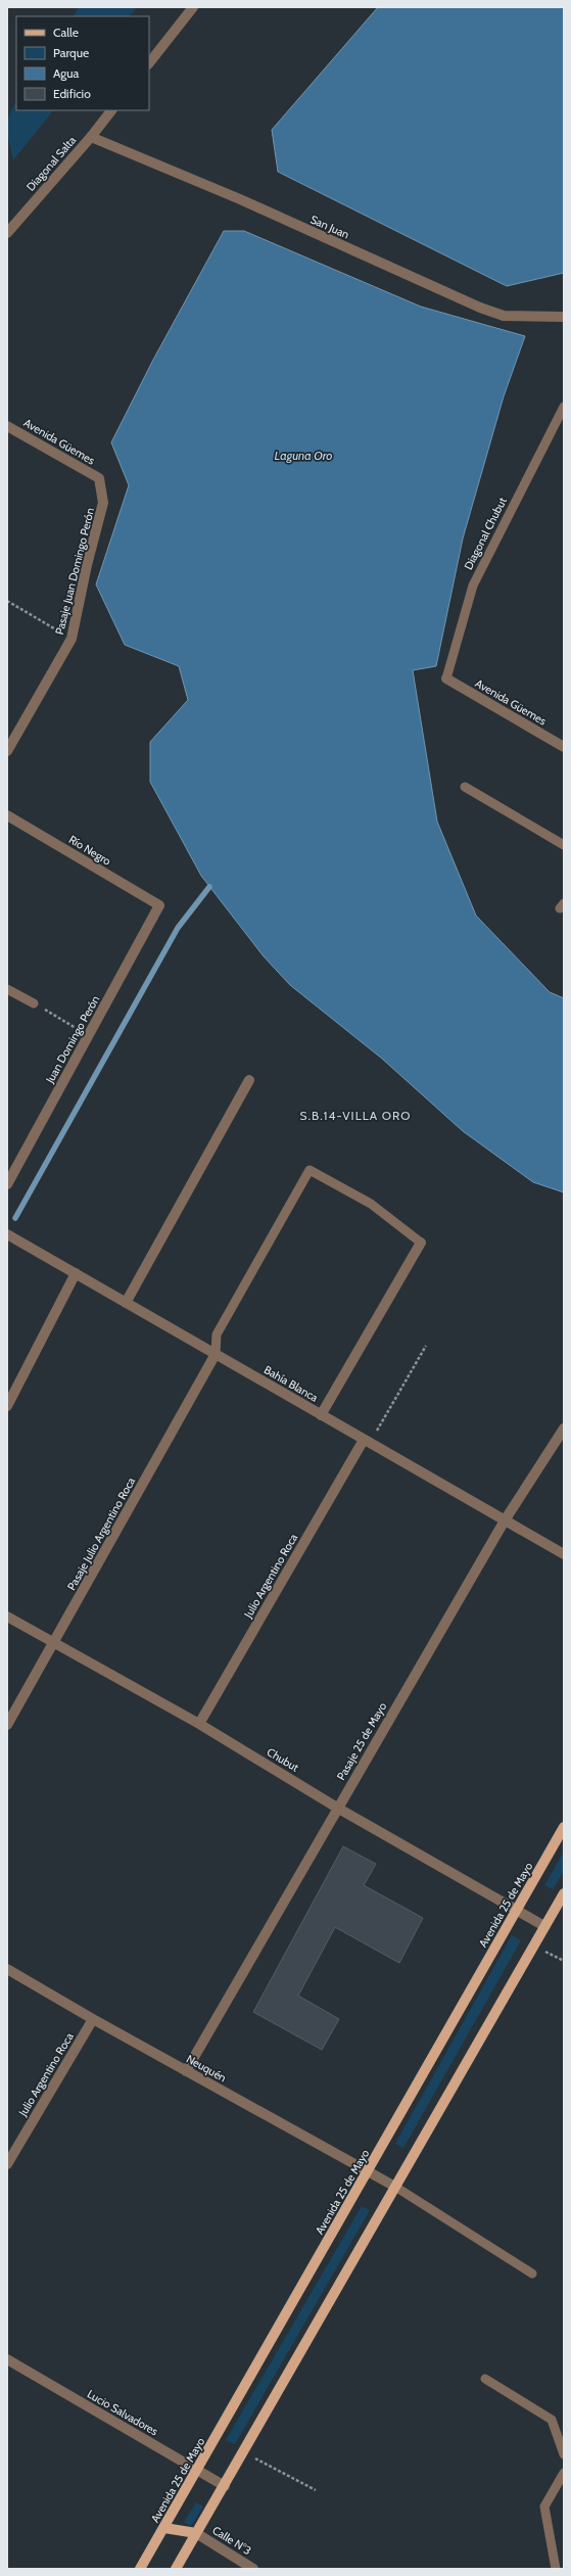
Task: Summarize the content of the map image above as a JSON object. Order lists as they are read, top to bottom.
{
  "streets": {
    "main road": ["Avenida 25 de Mayo"],
    "street": [
      "Diagonal Salta",
      "San Juan",
      "Avenida Güemes",
      "Pasaje Juan Domingo Perón",
      "Río Negro",
      "Juan Domingo Perón",
      "Bahía Blanca",
      "Pasaje Julio Argentino Roca",
      "Julio Argentino Roca",
      "Pasaje 25 de Mayo",
      "Chubut",
      "Neuquén",
      "Lucio Salvadores",
      "Calle N°3"
    ],
    "lane": ["Diagonal Chubut"]
  },
  "crossings": [
    ["Diagonal Salta", "San Juan"],
    ["Avenida Güemes", "Diagonal Chubut"],
    ["Avenida Güemes", "Pasaje Juan Domingo Perón"],
    ["Río Negro", "Juan Domingo Perón"],
    ["Bahía Blanca", "Pasaje Julio Argentino Roca"],
    ["Bahía Blanca", "Julio Argentino Roca"],
    ["Bahía Blanca", "Pasaje 25 de Mayo"],
    ["Pasaje Julio Argentino Roca", "Chubut"],
    ["Julio Argentino Roca", "Chubut"],
    ["Julio Argentino Roca", "Neuquén"],
    ["Pasaje 25 de Mayo", "Chubut"],
    ["Pasaje 25 de Mayo", "Neuquén"],
    ["Chubut", "Avenida 25 de Mayo"],
    ["Avenida 25 de Mayo", "Neuquén"],
    ["Avenida 25 de Mayo", "Lucio Salvadores"]
  ],
  "districts": ["S.B.14-VILLA ORO"],
  "water": ["Laguna Oro"],
  "legend": [
    "Calle",
    "Parque",
    "Agua",
    "Edificio"
  ]
}
